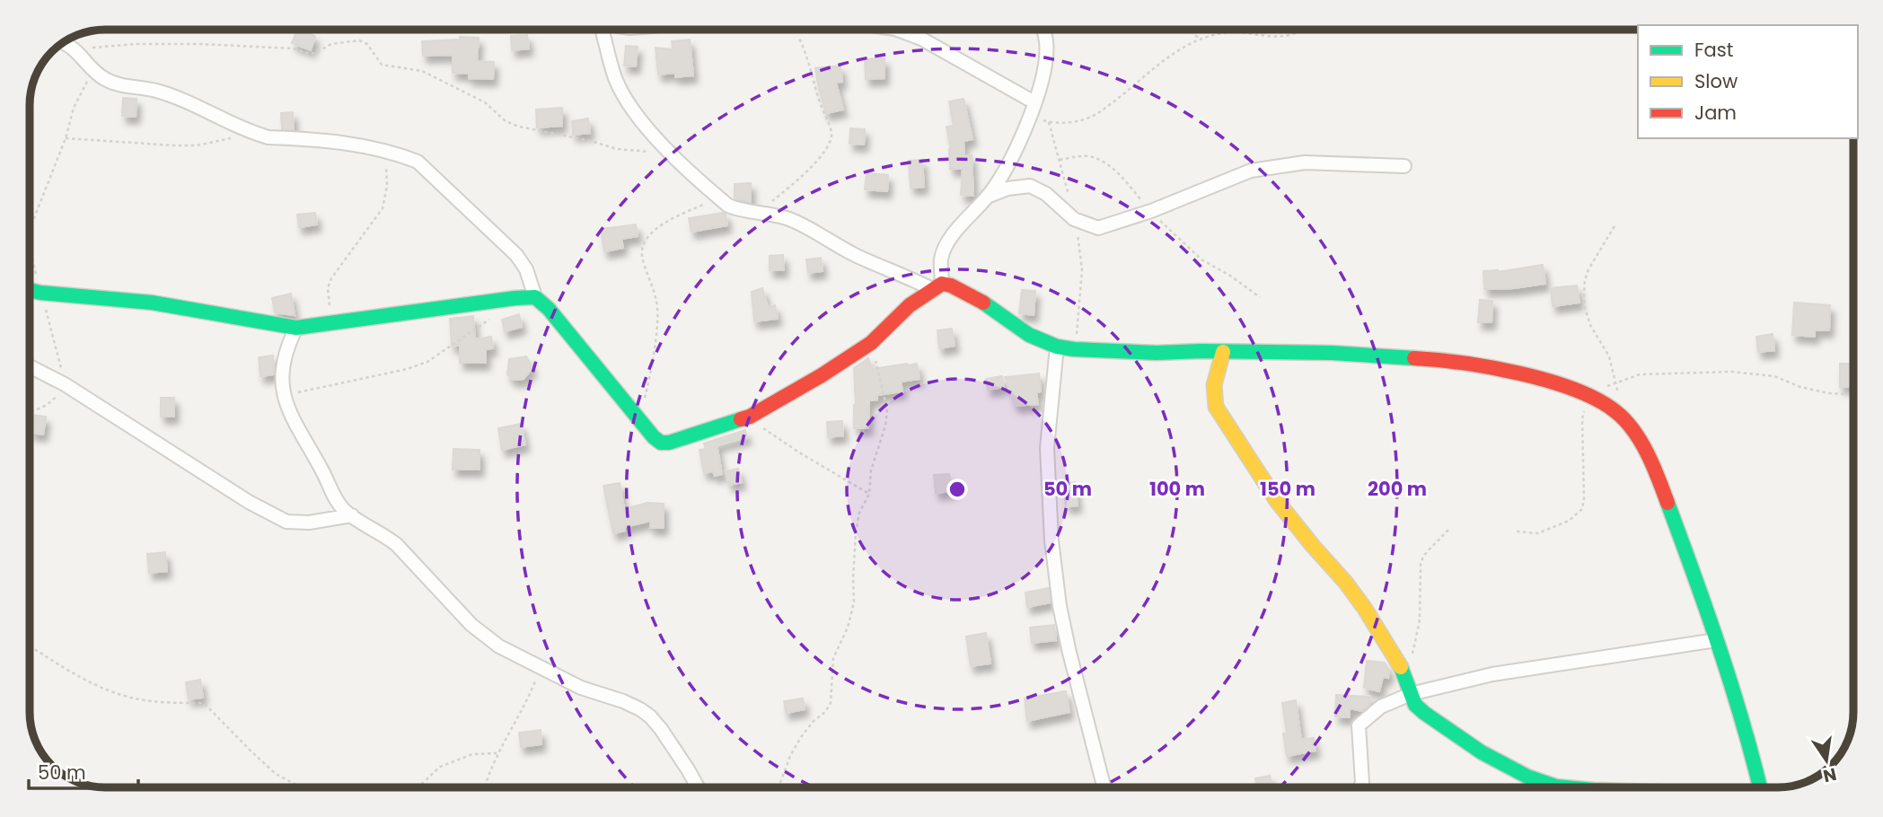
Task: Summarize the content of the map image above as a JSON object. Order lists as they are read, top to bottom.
{
  "legend": ["Fast", "Slow", "Jam"],
  "scale_bar": "50 m",
  "north": "bottom",
  "rings": [
    "50 m",
    "100 m",
    "150 m",
    "200 m"
  ]
}
